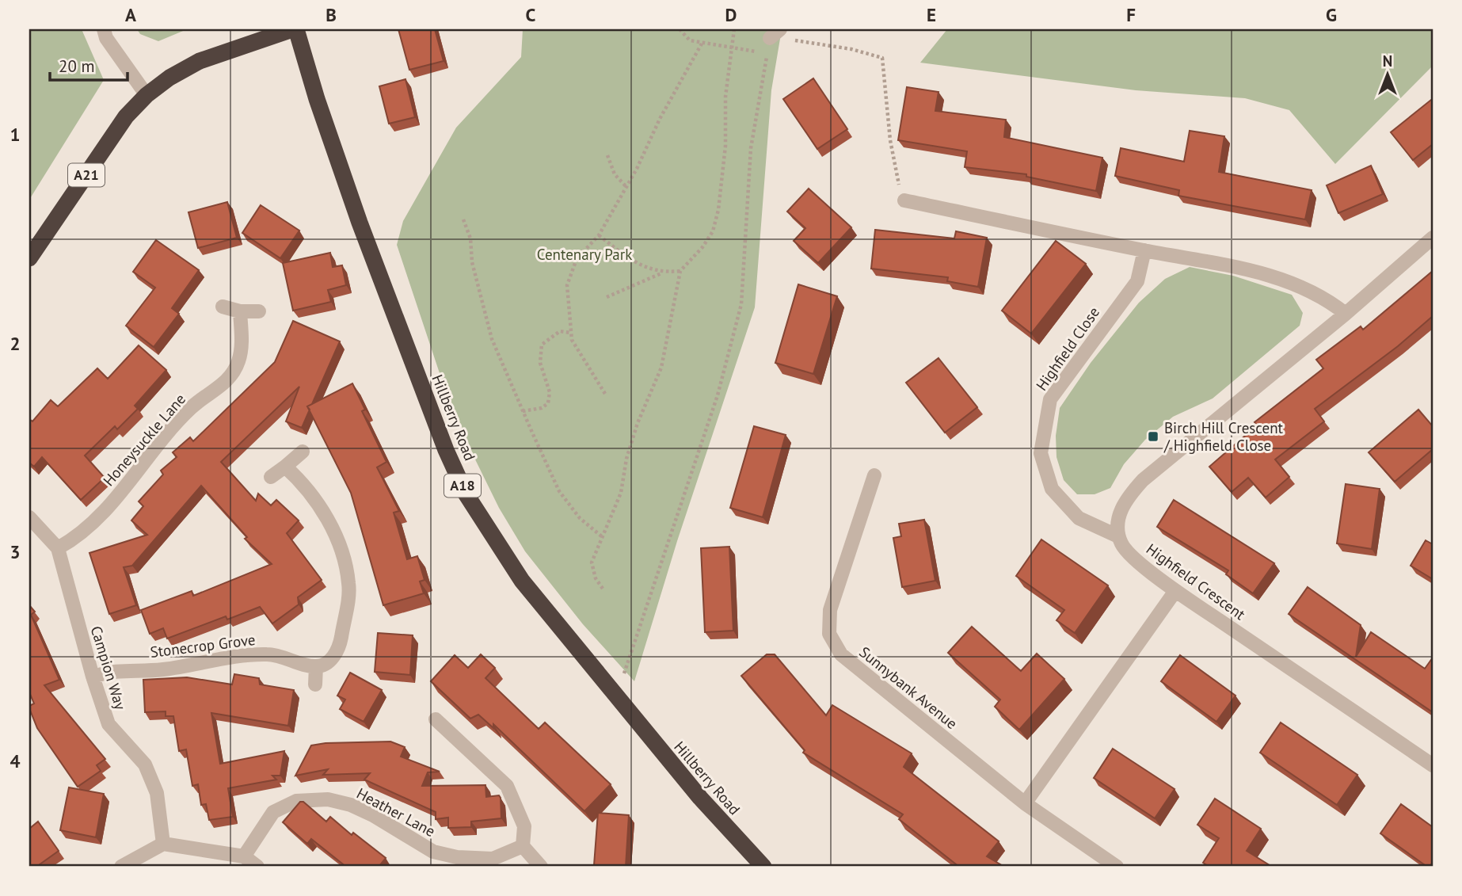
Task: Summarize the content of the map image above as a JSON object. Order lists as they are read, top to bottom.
{
  "streets": {
    "highway": ["A21", "Hillberry Road", "A18"],
    "street": [
      "Highfield Close",
      "Honeysuckle Lane",
      "Highfield Crescent",
      "Stonecrop Grove",
      "Campion Way",
      "Sunnybank Avenue",
      "Heather Lane"
    ]
  },
  "crossings": [
    ["A21", "Hillberry Road"],
    ["Highfield Close", "Highfield Crescent"],
    ["Honeysuckle Lane", "Campion Way"],
    ["Stonecrop Grove", "Campion Way"]
  ],
  "parks": ["Centenary Park"],
  "places": {
    "transit": ["Birch Hill Crescent / Highfield Close"]
  },
  "scale_bar": "20 m",
  "north": "top",
  "grid": {
    "columns": [
      "A",
      "B",
      "C",
      "D",
      "E",
      "F",
      "G"
    ],
    "rows": [
      "1",
      "2",
      "3",
      "4"
    ]
  }
}
